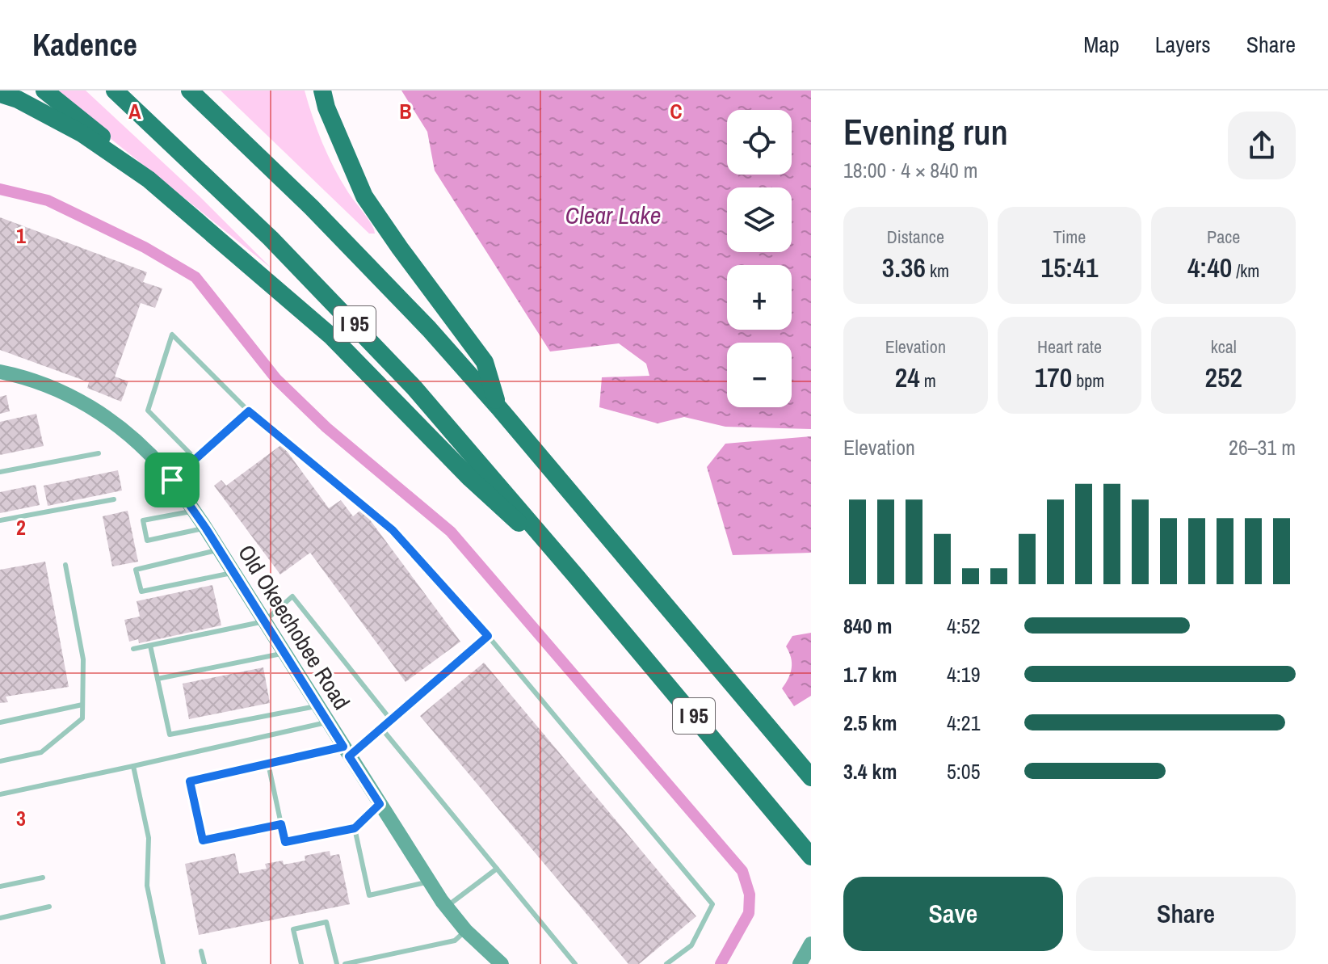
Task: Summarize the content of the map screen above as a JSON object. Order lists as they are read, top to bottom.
{
  "streets": {
    "highway": ["I 95"],
    "street": ["Old Okeechobee Road"]
  },
  "water": ["Clear Lake"],
  "page": {
    "header": "Kadence",
    "nav": ["Map", "Layers", "Share"],
    "heading": ["Evening run", "18:00 · 4 × 840 m"],
    "map_buttons": ["+", "−"],
    "stats": [
      ["Distance", "3.36 km"],
      ["Time", "15:41"],
      ["Pace", "4:40 /km"],
      ["Elevation", "24 m"],
      ["Heart rate", "170 bpm"],
      ["kcal", "252"]
    ],
    "chart": ["Elevation", "26–31 m"],
    "list": [
      {
        "name": "840 m",
        "note": "4:52"
      },
      {
        "name": "1.7 km",
        "note": "4:19"
      },
      {
        "name": "2.5 km",
        "note": "4:21"
      },
      {
        "name": "3.4 km",
        "note": "5:05"
      }
    ],
    "buttons": ["Save", "Share"]
  },
  "grid": {
    "columns": ["A", "B", "C"],
    "rows": ["1", "2", "3"]
  }
}
